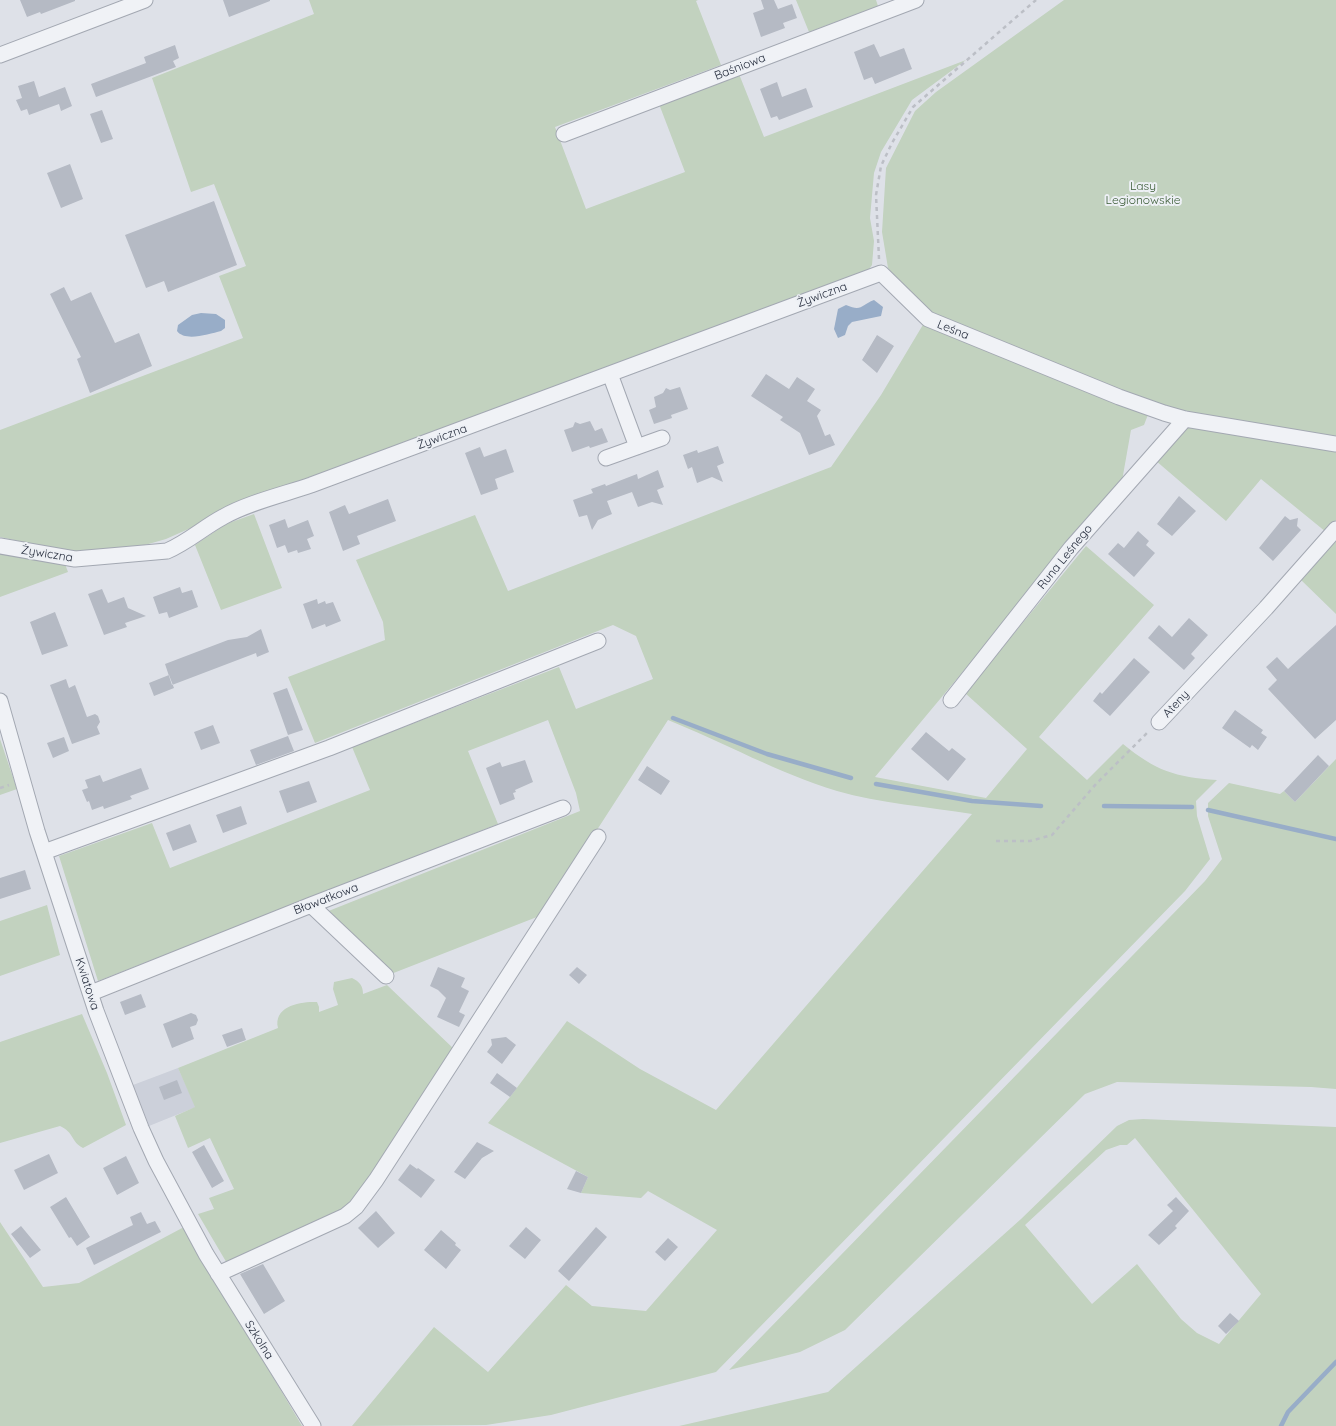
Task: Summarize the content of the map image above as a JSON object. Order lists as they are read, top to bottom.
{
  "streets": {
    "street": [
      "Baśniowa",
      "Żywiczna",
      "Leśna",
      "Runa Leśnego",
      "Ateny",
      "Bławatkowa",
      "Kwiatowa",
      "Szkolna"
    ]
  },
  "crossings": [
    ["Żywiczna", "Leśna"],
    ["Leśna", "Runa Leśnego"],
    ["Bławatkowa", "Kwiatowa"],
    ["Kwiatowa", "Szkolna"]
  ],
  "parks": ["Lasy Legionowskie"]
}
